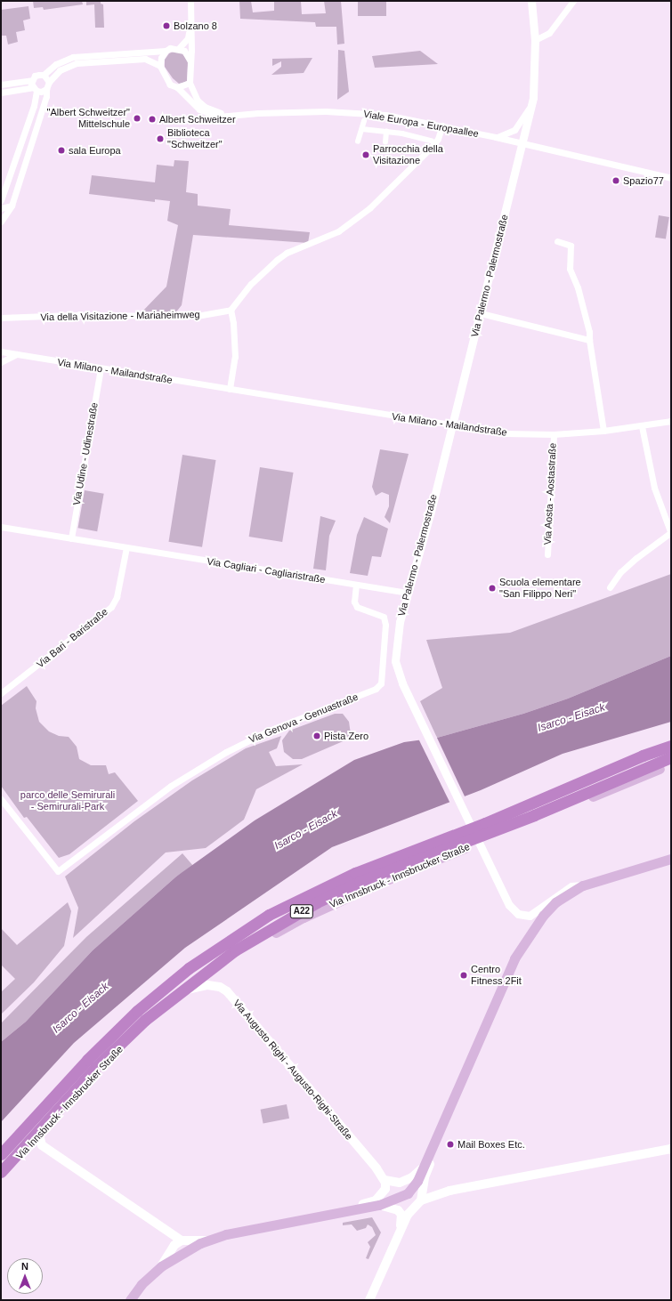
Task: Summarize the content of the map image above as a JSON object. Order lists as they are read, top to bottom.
{
  "streets": {
    "highway": ["A22"],
    "main road": ["Via Innsbruck - Innsbrucker Straße", "Via Augusto Righi - Augusto-Righi-Straße"],
    "street": [
      "Viale Europa - Europaallee",
      "Via Palermo - Palermostraße",
      "Via della Visitazione - Mariaheimweg",
      "Via Milano - Mailandstraße",
      "Via Udine - Udinestraße",
      "Via Aosta - Aostastraße",
      "Via Cagliari - Cagliaristraße",
      "Via Bari - Baristraße",
      "Via Genova - Genuastraße"
    ]
  },
  "crossings": [
    ["Viale Europa - Europaallee", "Via Palermo - Palermostraße"],
    ["Via Palermo - Palermostraße", "Via Milano - Mailandstraße"],
    ["Via Palermo - Palermostraße", "Via Cagliari - Cagliaristraße"],
    ["Via Milano - Mailandstraße", "Via Udine - Udinestraße"],
    ["Via Milano - Mailandstraße", "Via Aosta - Aostastraße"],
    ["Via Udine - Udinestraße", "Via Cagliari - Cagliaristraße"],
    ["Via Cagliari - Cagliaristraße", "Via Bari - Baristraße"],
    ["Via Cagliari - Cagliaristraße", "Via Genova - Genuastraße"],
    ["Via Innsbruck - Innsbrucker Straße", "Via Augusto Righi - Augusto-Righi-Straße"]
  ],
  "water": ["Isarco - Eisack"],
  "parks": ["parco delle Semirurali - Semirurali-Park"],
  "places": [
    "Bolzano 8",
    "\"Albert Schweitzer\" Mittelschule",
    "Albert Schweitzer",
    "Biblioteca \"Schweitzer\"",
    "sala Europa",
    "Parrocchia della Visitazione",
    "Spazio77",
    "Scuola elementare \"San Filippo Neri\"",
    "Pista Zero",
    "Centro Fitness 2Fit",
    "Mail Boxes Etc."
  ],
  "north": "top"
}
